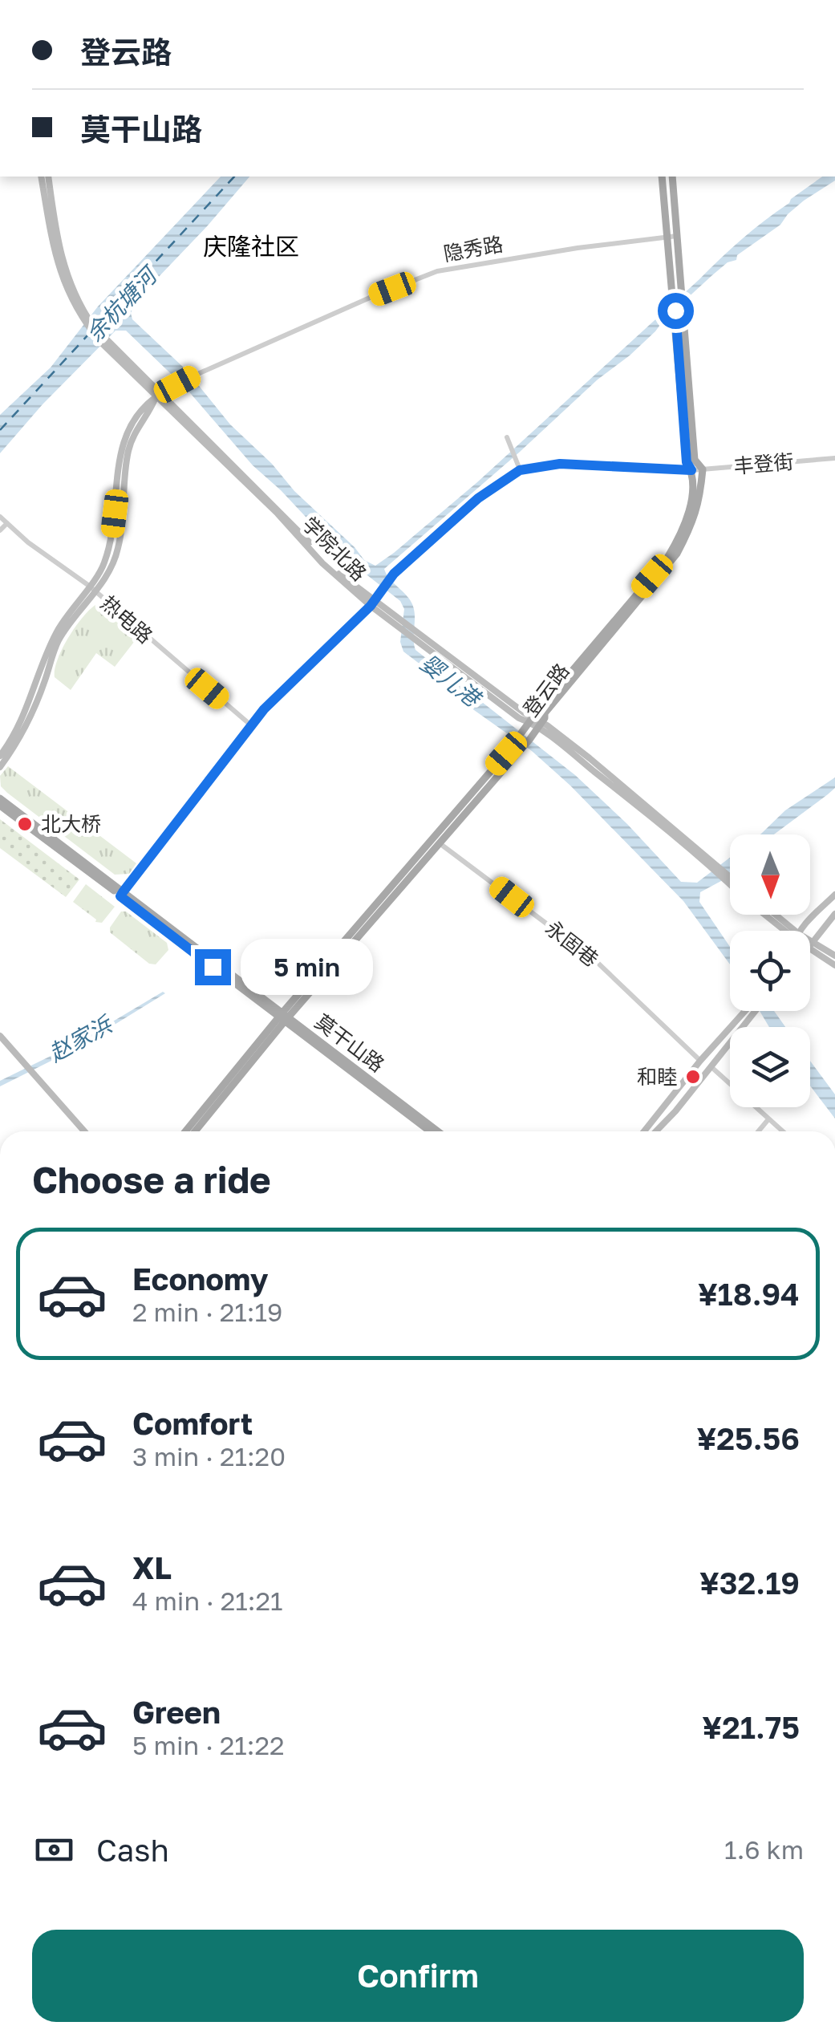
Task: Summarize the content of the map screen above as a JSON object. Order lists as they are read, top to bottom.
{
  "streets": {
    "main road": [
      "隐秀路",
      "学院北路",
      "登云路",
      "莫干山路"
    ],
    "street": ["丰登街", "热电路", "永固巷"]
  },
  "crossings": [
    ["隐秀路", "学院北路"],
    ["隐秀路", "热电路"],
    ["隐秀路", "登云路"],
    ["丰登街", "登云路"],
    ["学院北路", "登云路"],
    ["登云路", "永固巷"],
    ["登云路", "莫干山路"]
  ],
  "districts": ["庆隆社区"],
  "water": ["余杭塘河", "婴儿港", "赵家浜"],
  "places": ["北大桥", "和睦"],
  "north": "bottom",
  "page": {
    "banner": ["登云路", "莫干山路"],
    "bubble": "5 min",
    "heading": "Choose a ride",
    "list": [
      {
        "name": "Economy",
        "note": "2 min · 21:19",
        "value": "¥18.94"
      },
      {
        "name": "Comfort",
        "note": "3 min · 21:20",
        "value": "¥25.56"
      },
      {
        "name": "XL",
        "note": "4 min · 21:21",
        "value": "¥32.19"
      },
      {
        "name": "Green",
        "note": "5 min · 21:22",
        "value": "¥21.75"
      }
    ],
    "pay": ["Cash", "1.6 km"],
    "buttons": "Confirm"
  }
}
